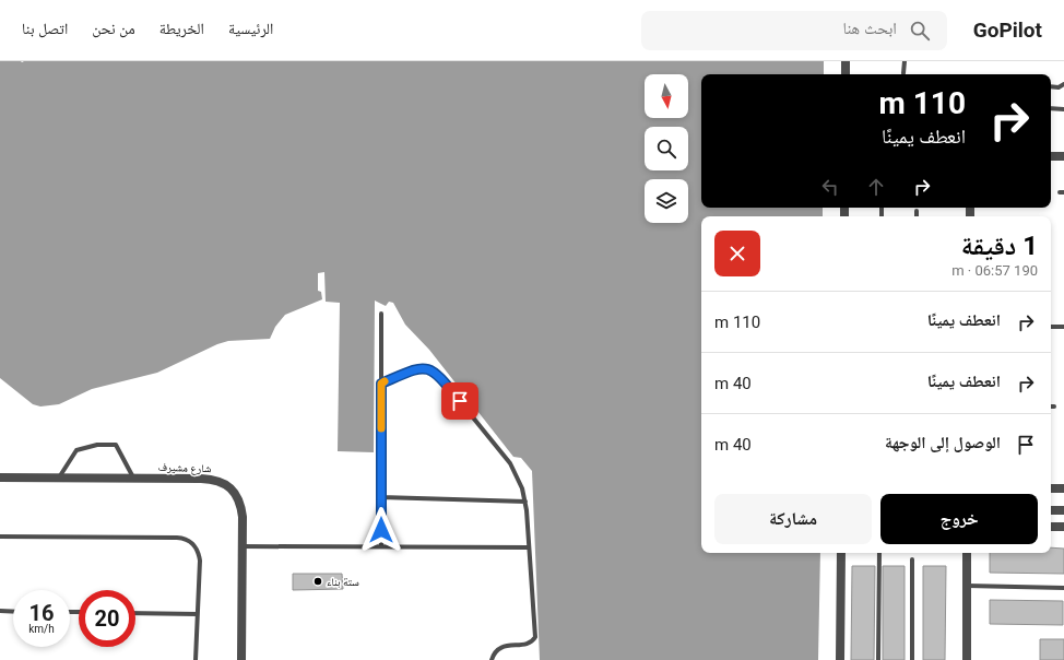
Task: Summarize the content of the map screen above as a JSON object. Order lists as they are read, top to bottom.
{
  "streets": {
    "street": ["شارع مشيرف"]
  },
  "places": ["ستة بناء"],
  "north": "bottom",
  "page": {
    "header": "GoPilot",
    "search": "ابحث هنا",
    "nav": [
      "الرئيسية",
      "الخريطة",
      "من نحن",
      "اتصل بنا"
    ],
    "turn": ["110 m", "انعطف يمينًا"],
    "heading": ["1 دقيقة", "190 m · 06:57"],
    "list": [
      {
        "name": "انعطف يمينًا",
        "value": "110 m"
      },
      {
        "name": "انعطف يمينًا",
        "value": "40 m"
      },
      {
        "name": "الوصول إلى الوجهة",
        "value": "40 m"
      }
    ],
    "buttons": ["خروج", "مشاركة"],
    "speed": "16 km/h",
    "limit": "20"
  }
}
